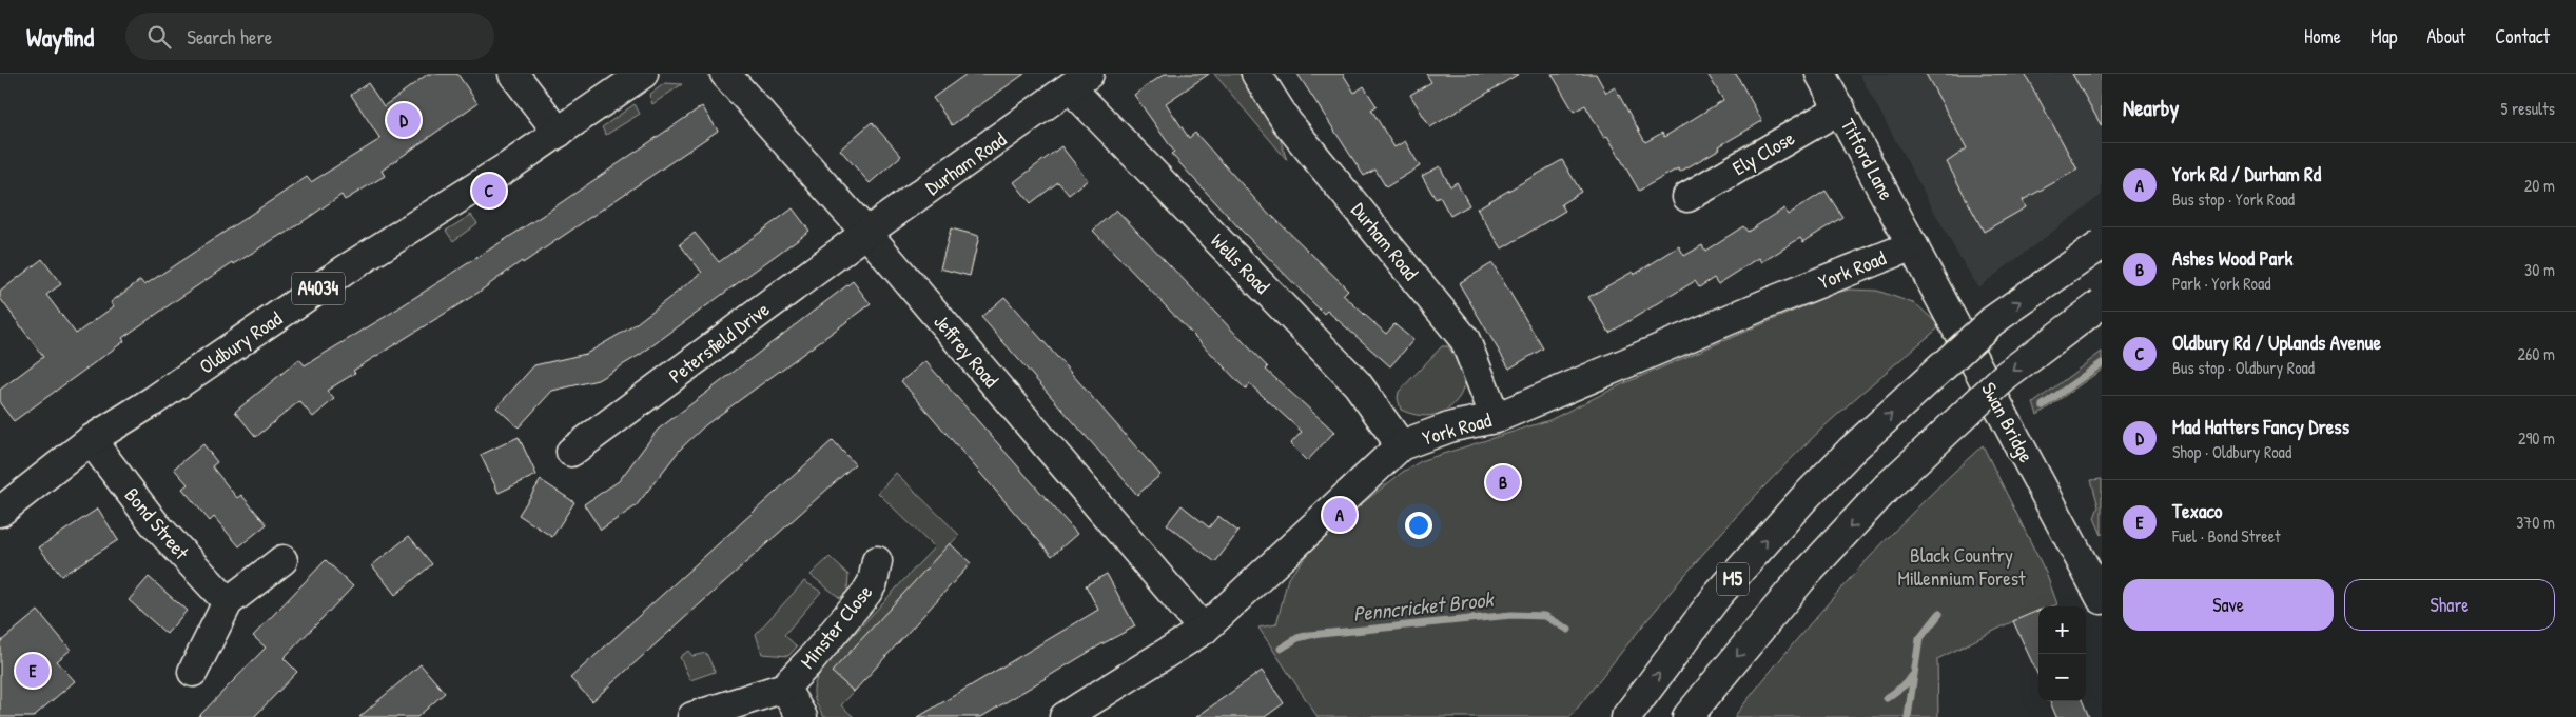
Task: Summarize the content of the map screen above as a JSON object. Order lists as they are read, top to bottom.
{
  "streets": {
    "main road": [
      "Ely Close",
      "Titford Lane",
      "Durham Road",
      "Wells Road",
      "York Road",
      "A4034",
      "Oldbury Road",
      "Petersfield Drive",
      "Jeffrey Road",
      "Swan Bridge",
      "Bond Street",
      "M5",
      "Minster Close"
    ]
  },
  "crossings": [
    ["Ely Close", "Titford Lane"],
    ["Titford Lane", "York Road"],
    ["Titford Lane", "Swan Bridge"],
    ["Durham Road", "Wells Road"],
    ["Durham Road", "York Road"],
    ["Durham Road", "Petersfield Drive"],
    ["Durham Road", "Jeffrey Road"],
    ["Wells Road", "York Road"],
    ["York Road", "Jeffrey Road"],
    ["York Road", "Swan Bridge"],
    ["Oldbury Road", "Bond Street"],
    ["Petersfield Drive", "Jeffrey Road"]
  ],
  "water": ["Penncricket Brook"],
  "parks": ["Black Country Millennium Forest"],
  "page": {
    "header": "Wayfind",
    "search": "Search here",
    "nav": [
      "Home",
      "Map",
      "About",
      "Contact"
    ],
    "heading": ["Nearby", "5 results"],
    "pins": [
      "D",
      "C",
      "B",
      "A",
      "E"
    ],
    "list": [
      {
        "mark": "A",
        "name": "York Rd / Durham Rd",
        "note": "Bus stop · York Road",
        "value": "20 m"
      },
      {
        "mark": "B",
        "name": "Ashes Wood Park",
        "note": "Park · York Road",
        "value": "30 m"
      },
      {
        "mark": "C",
        "name": "Oldbury Rd / Uplands Avenue",
        "note": "Bus stop · Oldbury Road",
        "value": "260 m"
      },
      {
        "mark": "D",
        "name": "Mad Hatters Fancy Dress",
        "note": "Shop · Oldbury Road",
        "value": "290 m"
      },
      {
        "mark": "E",
        "name": "Texaco",
        "note": "Fuel · Bond Street",
        "value": "370 m"
      }
    ],
    "buttons": ["Save", "Share"],
    "map_buttons": ["+", "−"]
  }
}
